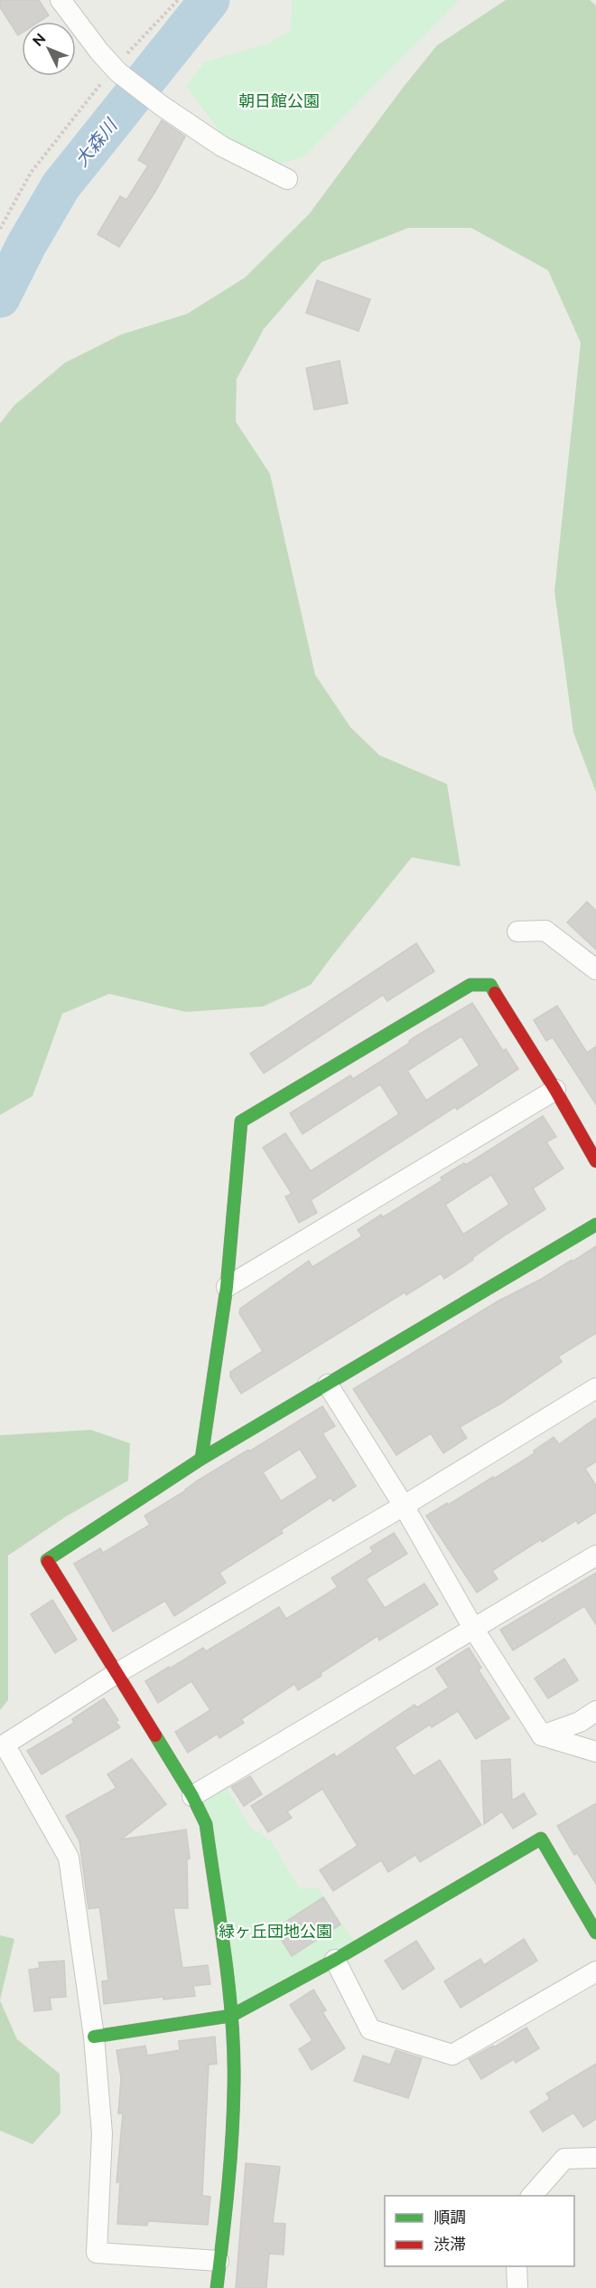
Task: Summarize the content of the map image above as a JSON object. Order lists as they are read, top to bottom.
{
  "water": ["大森川"],
  "parks": ["朝日館公園", "緑ヶ丘団地公園"],
  "legend": ["順調", "渋滞"],
  "north": "top left"
}
